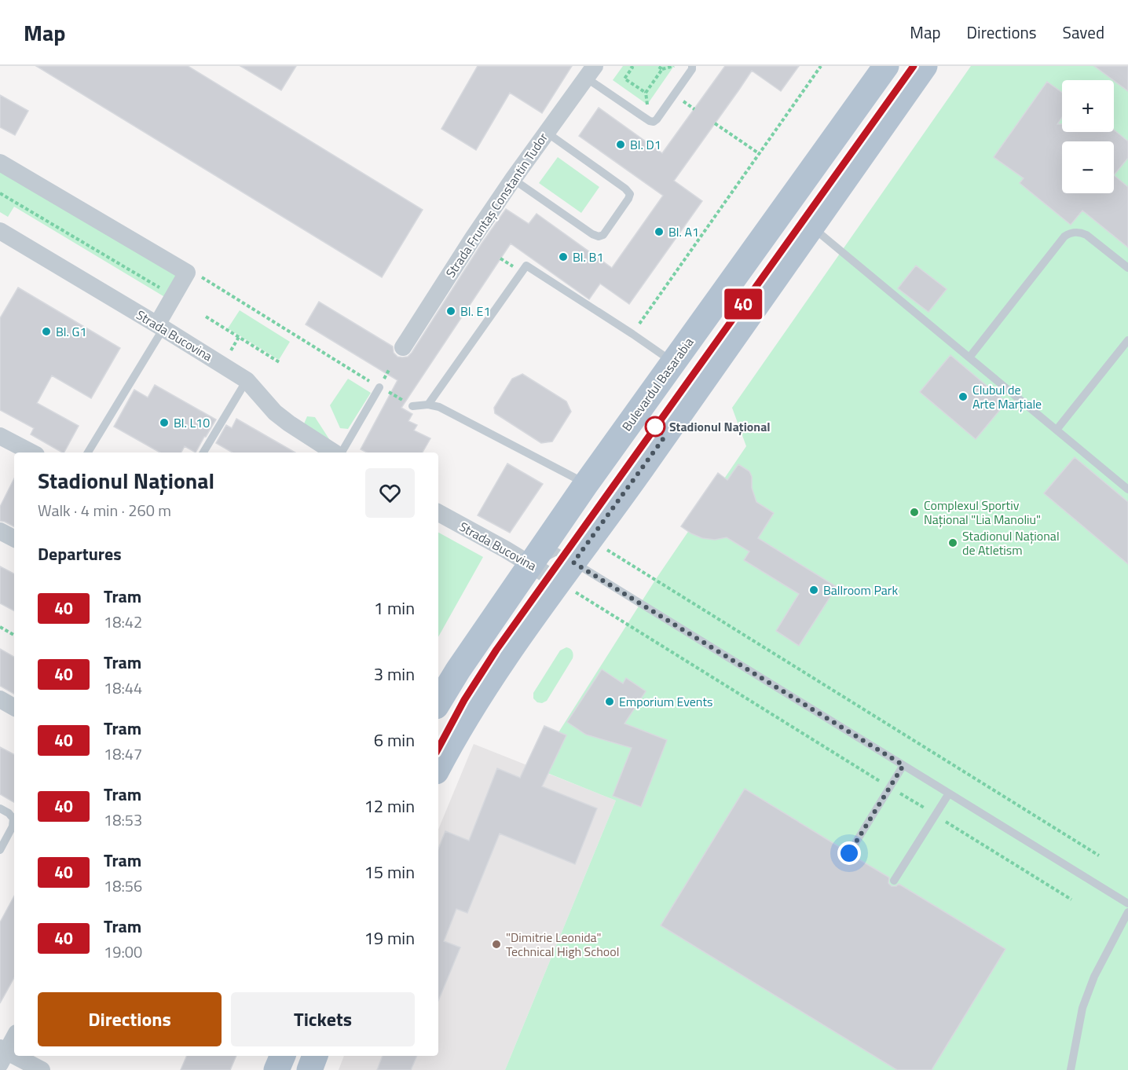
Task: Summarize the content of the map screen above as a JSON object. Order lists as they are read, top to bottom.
{
  "streets": {
    "main road": ["Bulevardul Basarabia"],
    "street": ["Strada Fruntaș Constantin Tudor", "Strada Bucovina"]
  },
  "crossings": [
    ["Strada Bucovina", "Bulevardul Basarabia"]
  ],
  "places": [
    "Bl. D1",
    "Bl. A1",
    "Bl. B1",
    "Bl. E1",
    "Bl. G1",
    "Clubul de Arte Marțiale",
    "Bl. L10",
    "Stadionul Național",
    "Complexul Sportiv Național \"Lia Manoliu\"",
    "Stadionul Național de Atletism",
    "Ballroom Park",
    "Emporium Events",
    "\"Dimitrie Leonida\" Technical High School"
  ],
  "lines": ["tram line 40"],
  "page": {
    "header": "Map",
    "nav": ["Map", "Directions", "Saved"],
    "on_map": "40",
    "map_buttons": ["+", "−"],
    "heading": [
      ["Stadionul Național", "Walk · 4 min · 260 m"],
      "Departures"
    ],
    "list": [
      {
        "mark": "40",
        "name": "Tram",
        "note": "18:42",
        "value": "1 min"
      },
      {
        "mark": "40",
        "name": "Tram",
        "note": "18:44",
        "value": "3 min"
      },
      {
        "mark": "40",
        "name": "Tram",
        "note": "18:47",
        "value": "6 min"
      },
      {
        "mark": "40",
        "name": "Tram",
        "note": "18:53",
        "value": "12 min"
      },
      {
        "mark": "40",
        "name": "Tram",
        "note": "18:56",
        "value": "15 min"
      },
      {
        "mark": "40",
        "name": "Tram",
        "note": "19:00",
        "value": "19 min"
      }
    ],
    "buttons": ["Directions", "Tickets"]
  }
}
